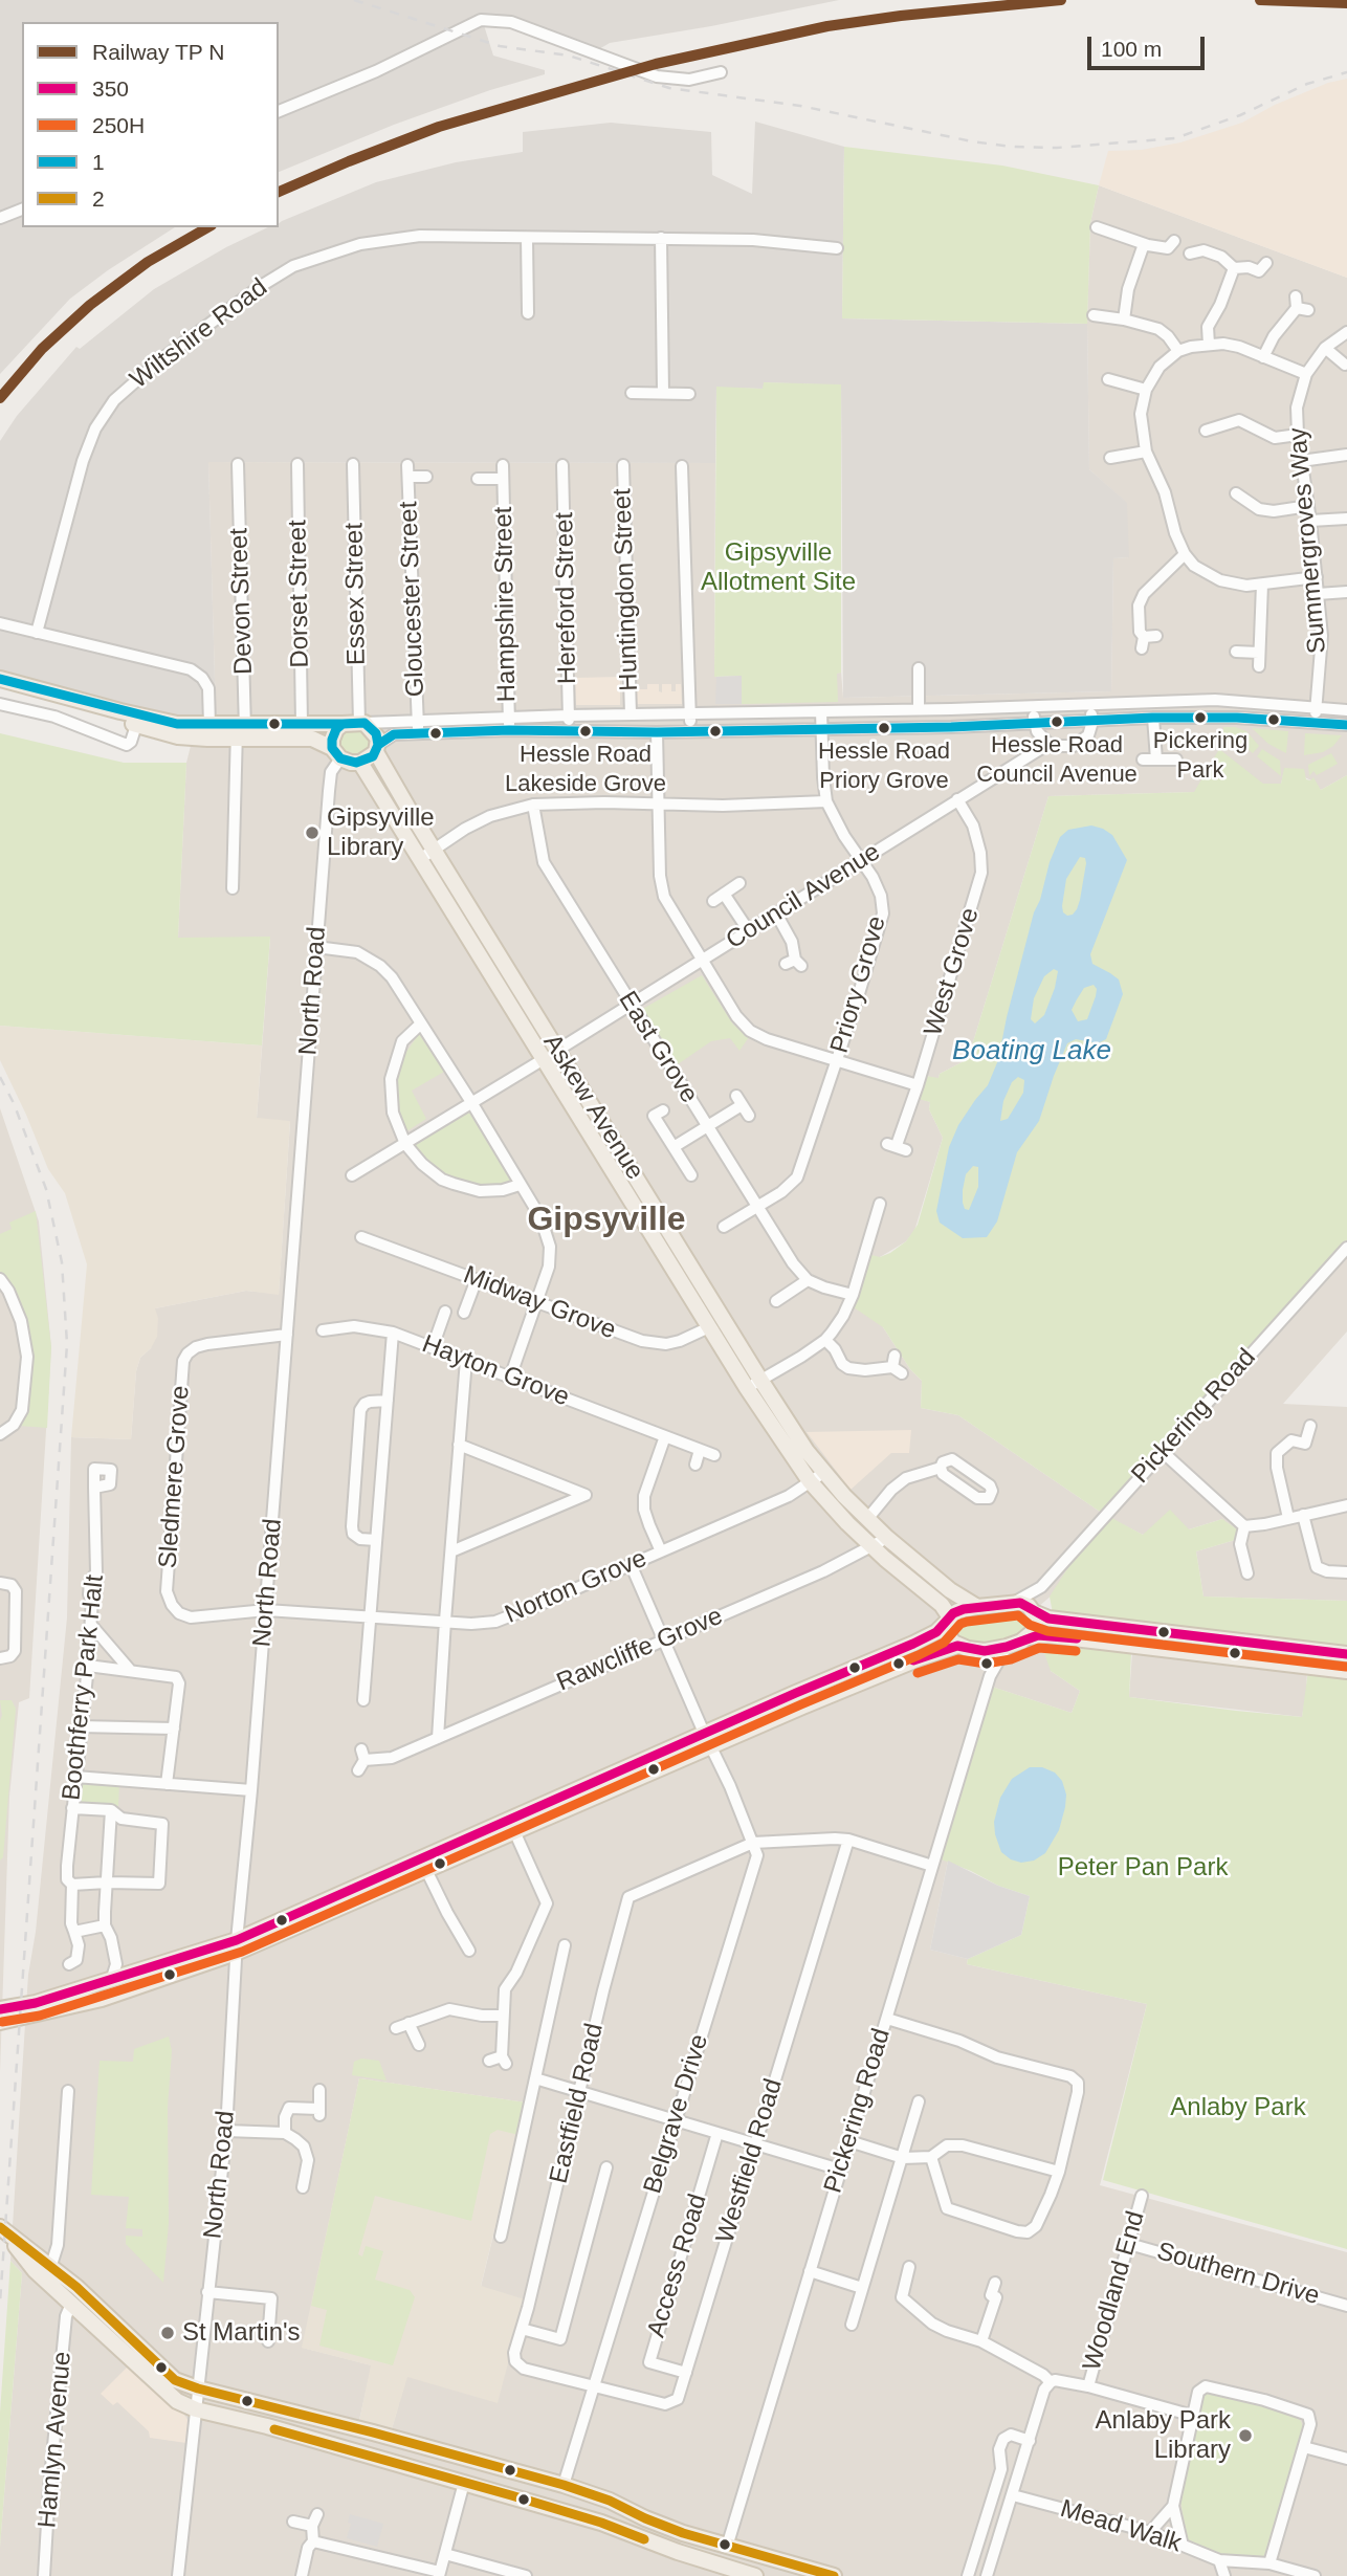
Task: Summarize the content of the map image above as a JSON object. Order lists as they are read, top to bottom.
{
  "streets": {
    "main road": ["Askew Avenue"],
    "street": [
      "Wiltshire Road",
      "Summergroves Way",
      "Huntingdon Street",
      "Dorset Street",
      "Essex Street",
      "Hereford Street",
      "Gloucester Street",
      "Devon Street",
      "Hampshire Street",
      "Council Avenue",
      "West Grove",
      "Priory Grove",
      "North Road",
      "East Grove",
      "Midway Grove",
      "Hayton Grove",
      "Pickering Road",
      "Sledmere Grove",
      "Norton Grove",
      "Rawcliffe Grove",
      "Boothferry Park Halt",
      "Eastfield Road",
      "Belgrave Drive",
      "Westfield Road",
      "Access Road",
      "Southern Drive",
      "Woodland End",
      "Hamlyn Avenue",
      "Mead Walk"
    ]
  },
  "crossings": [
    ["Essex Street", "North Road"],
    ["Essex Street", "Askew Avenue"],
    ["Council Avenue", "West Grove"],
    ["Council Avenue", "Priory Grove"],
    ["Council Avenue", "East Grove"],
    ["Council Avenue", "Askew Avenue"],
    ["Priory Grove", "East Grove"],
    ["North Road", "Askew Avenue"],
    ["North Road", "Sledmere Grove"],
    ["North Road", "Norton Grove"],
    ["Askew Avenue", "Midway Grove"],
    ["Askew Avenue", "Norton Grove"],
    ["Askew Avenue", "Rawcliffe Grove"],
    ["Sledmere Grove", "Norton Grove"],
    ["Norton Grove", "Belgrave Drive"],
    ["Rawcliffe Grove", "Belgrave Drive"],
    ["Eastfield Road", "Belgrave Drive"],
    ["Eastfield Road", "Westfield Road"],
    ["Belgrave Drive", "Westfield Road"],
    ["Westfield Road", "Access Road"],
    ["Southern Drive", "Woodland End"]
  ],
  "districts": ["Gipsyville"],
  "water": ["Boating Lake"],
  "parks": ["Gipsyville Allotment Site", "Peter Pan Park", "Anlaby Park"],
  "places": [
    "Pickering Park",
    "Hessle Road Council Avenue",
    "Hessle Road Priory Grove",
    "Hessle Road Lakeside Grove",
    "Gipsyville Library",
    "St Martin's",
    "Anlaby Park Library"
  ],
  "lines": [
    "transit line 1",
    "transit line 350",
    "transit line 250H",
    "transit line 2"
  ],
  "legend": [
    "Railway TP N",
    "350",
    "250H",
    "1",
    "2"
  ],
  "scale_bar": "100 m"
}
